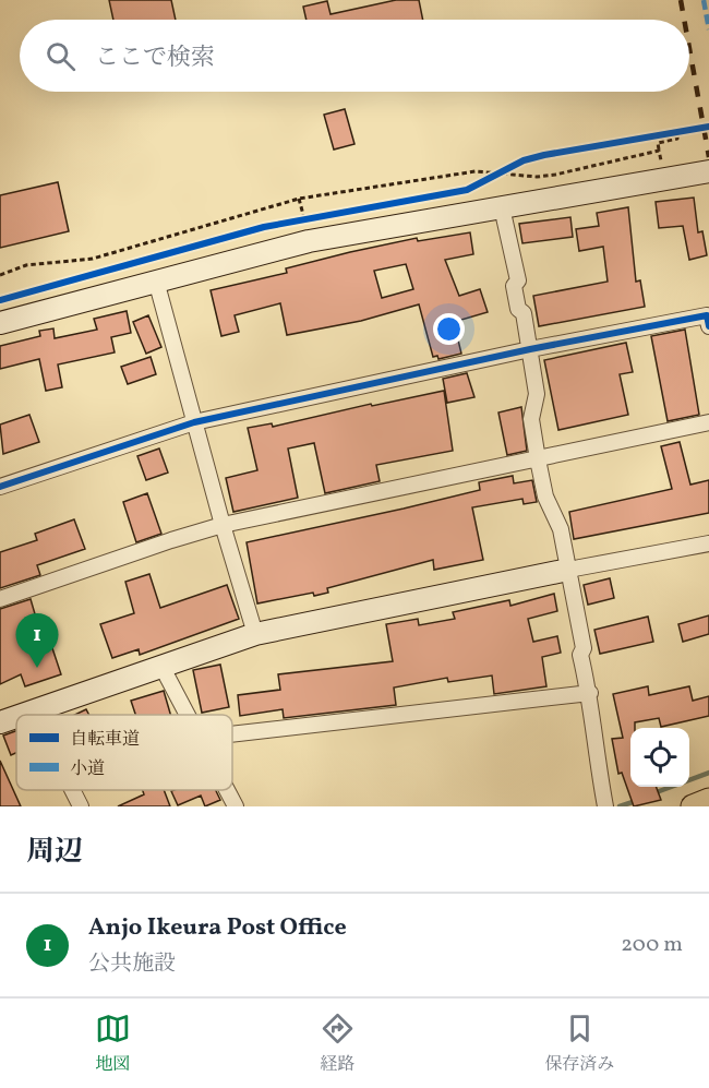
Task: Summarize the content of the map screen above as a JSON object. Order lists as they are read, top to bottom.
{
  "legend": ["自転車道", "小道"],
  "page": {
    "search": "ここで検索",
    "pins": "1",
    "heading": "周辺",
    "list": [
      {
        "mark": "1",
        "name": "Anjo Ikeura Post Office",
        "note": "公共施設",
        "value": "200 m"
      }
    ],
    "nav": ["地図", "経路", "保存済み"]
  }
}
